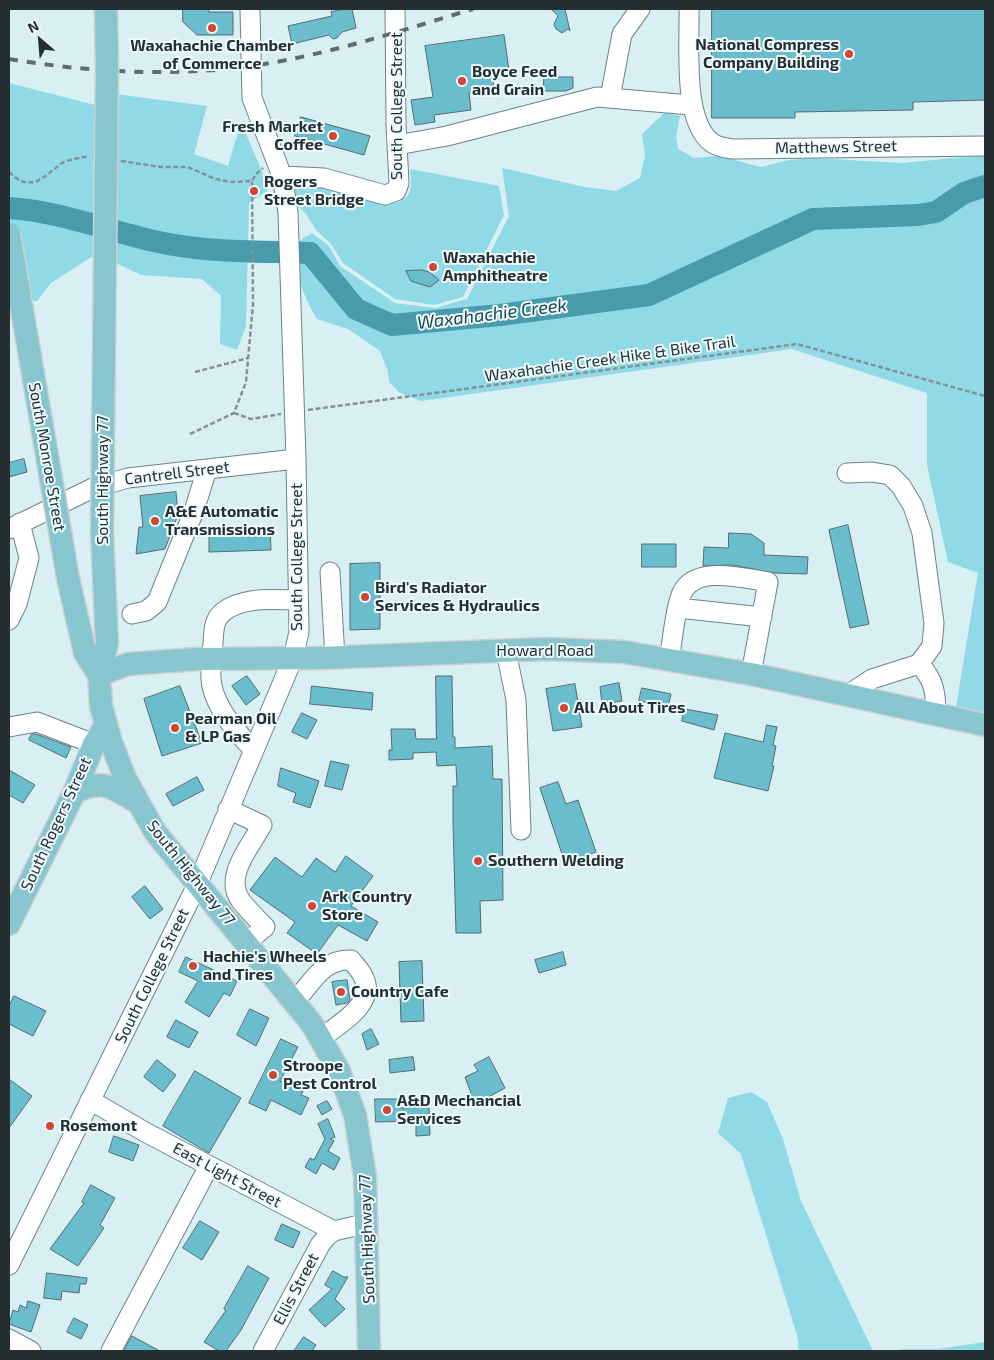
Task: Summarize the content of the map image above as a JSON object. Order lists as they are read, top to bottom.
{
  "streets": {
    "main road": [
      "South Monroe Street",
      "South Highway 77",
      "Howard Road",
      "South Rogers Street"
    ],
    "street": [
      "South College Street",
      "Matthews Street",
      "Cantrell Street",
      "East Light Street",
      "Ellis Street"
    ],
    "path": ["Waxahachie Creek Hike & Bike Trail"]
  },
  "crossings": [
    ["South College Street", "Waxahachie Creek Hike & Bike Trail"],
    ["South College Street", "Cantrell Street"],
    ["South College Street", "South Highway 77"],
    ["South College Street", "Howard Road"],
    ["South College Street", "East Light Street"],
    ["South Monroe Street", "South Highway 77"],
    ["South Monroe Street", "Howard Road"],
    ["South Highway 77", "Howard Road"],
    ["South Highway 77", "South Rogers Street"],
    ["East Light Street", "Ellis Street"]
  ],
  "water": ["Waxahachie Creek"],
  "places": [
    "Waxahachie Chamber of Commerce",
    "National Compress Company Building",
    "Boyce Feed and Grain",
    "Fresh Market Coffee",
    "Rogers Street Bridge",
    "Waxahachie Amphitheatre",
    "A&E Automatic Transmissions",
    "Bird's Radiator Services & Hydraulics",
    "All About Tires",
    "Pearman Oil & LP Gas",
    "Southern Welding",
    "Ark Country Store",
    "Hachie's Wheels and Tires",
    "Country Cafe",
    "Stroope Pest Control",
    "A&D Mechancial Services",
    "Rosemont"
  ],
  "north": "top left"
}
